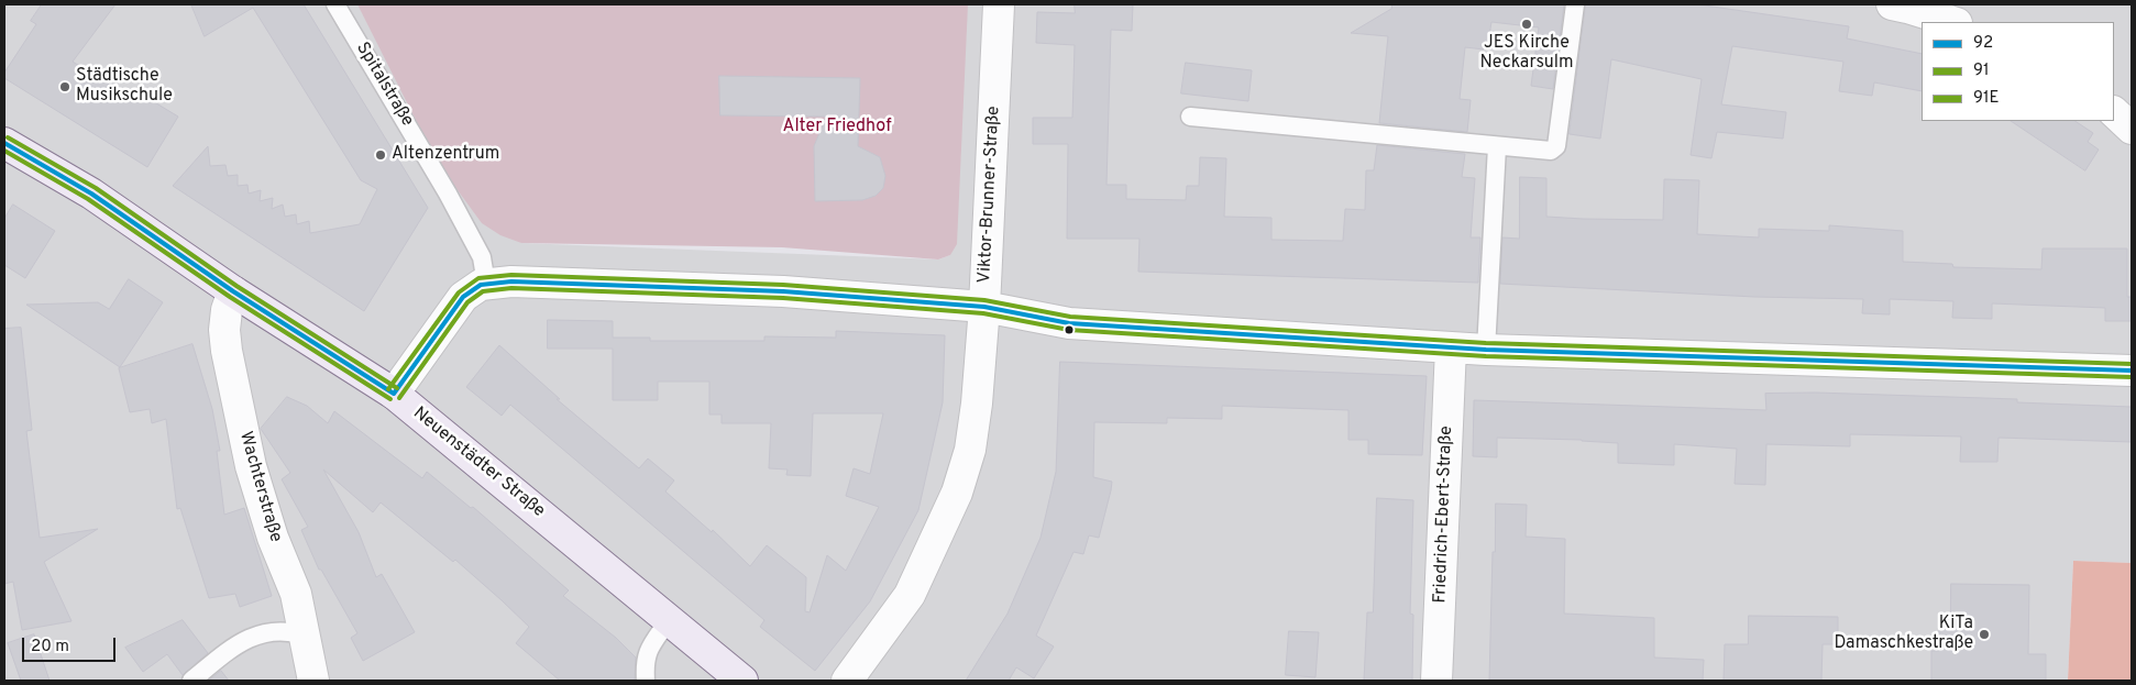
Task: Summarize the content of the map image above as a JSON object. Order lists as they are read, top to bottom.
{
  "streets": {
    "main road": ["Neuenstädter Straße"],
    "street": ["Viktor-Brunner-Straße", "Wachterstraße", "Friedrich-Ebert-Straße"],
    "lane": ["Spitalstraße"]
  },
  "crossings": [
    ["Neuenstädter Straße", "Wachterstraße"]
  ],
  "parks": ["Alter Friedhof"],
  "places": [
    "JES Kirche Neckarsulm",
    "Städtische Musikschule",
    "Altenzentrum",
    "KiTa Damaschkestraße"
  ],
  "lines": ["transit line 91E", "transit line 92", "transit line 91"],
  "legend": ["92", "91", "91E"],
  "scale_bar": "20 m"
}
